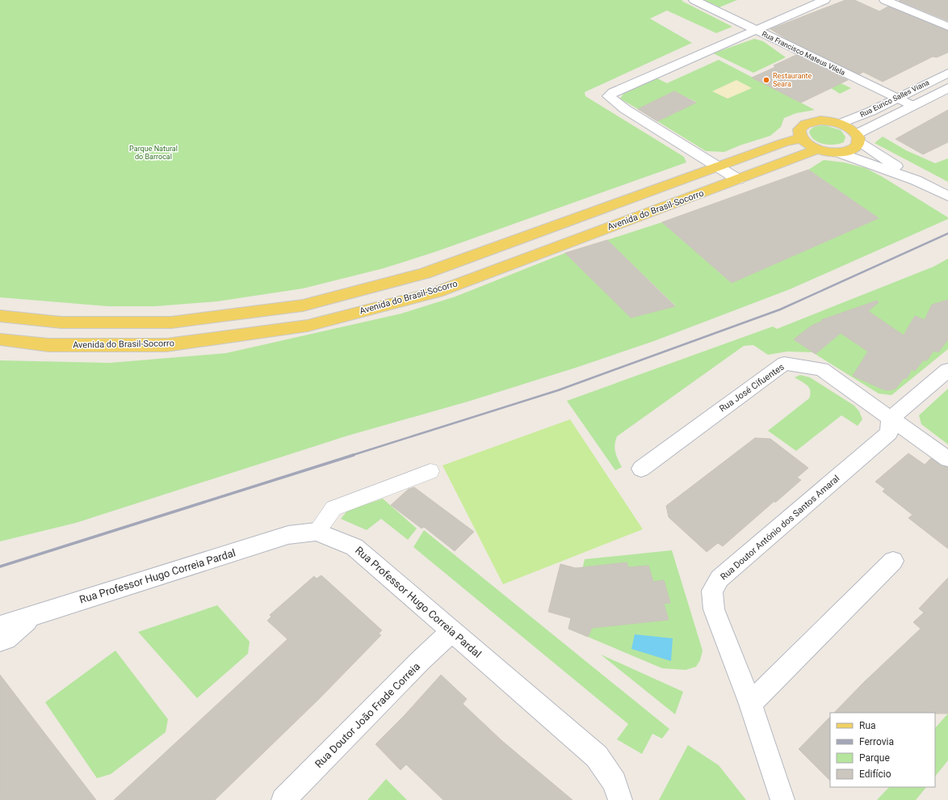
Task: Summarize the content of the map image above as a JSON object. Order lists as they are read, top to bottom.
{
  "streets": {
    "main road": ["Avenida do Brasil-Socorro"],
    "street": [
      "Rua Francisco Mateus Vilela",
      "Rua Eurico Salles Viana",
      "Rua José Cifuentes",
      "Rua Doutor António dos Santos Amaral",
      "Rua Professor Hugo Correia Pardal",
      "Rua Doutor João Frade Correia"
    ]
  },
  "crossings": [
    ["Rua Francisco Mateus Vilela", "Rua Eurico Salles Viana"],
    ["Rua José Cifuentes", "Rua Doutor António dos Santos Amaral"],
    ["Rua Professor Hugo Correia Pardal", "Rua Doutor João Frade Correia"]
  ],
  "parks": ["Parque Natural do Barrocal"],
  "places": ["Restaurante Seara"],
  "legend": [
    "Rua",
    "Ferrovia",
    "Parque",
    "Edifício"
  ]
}
